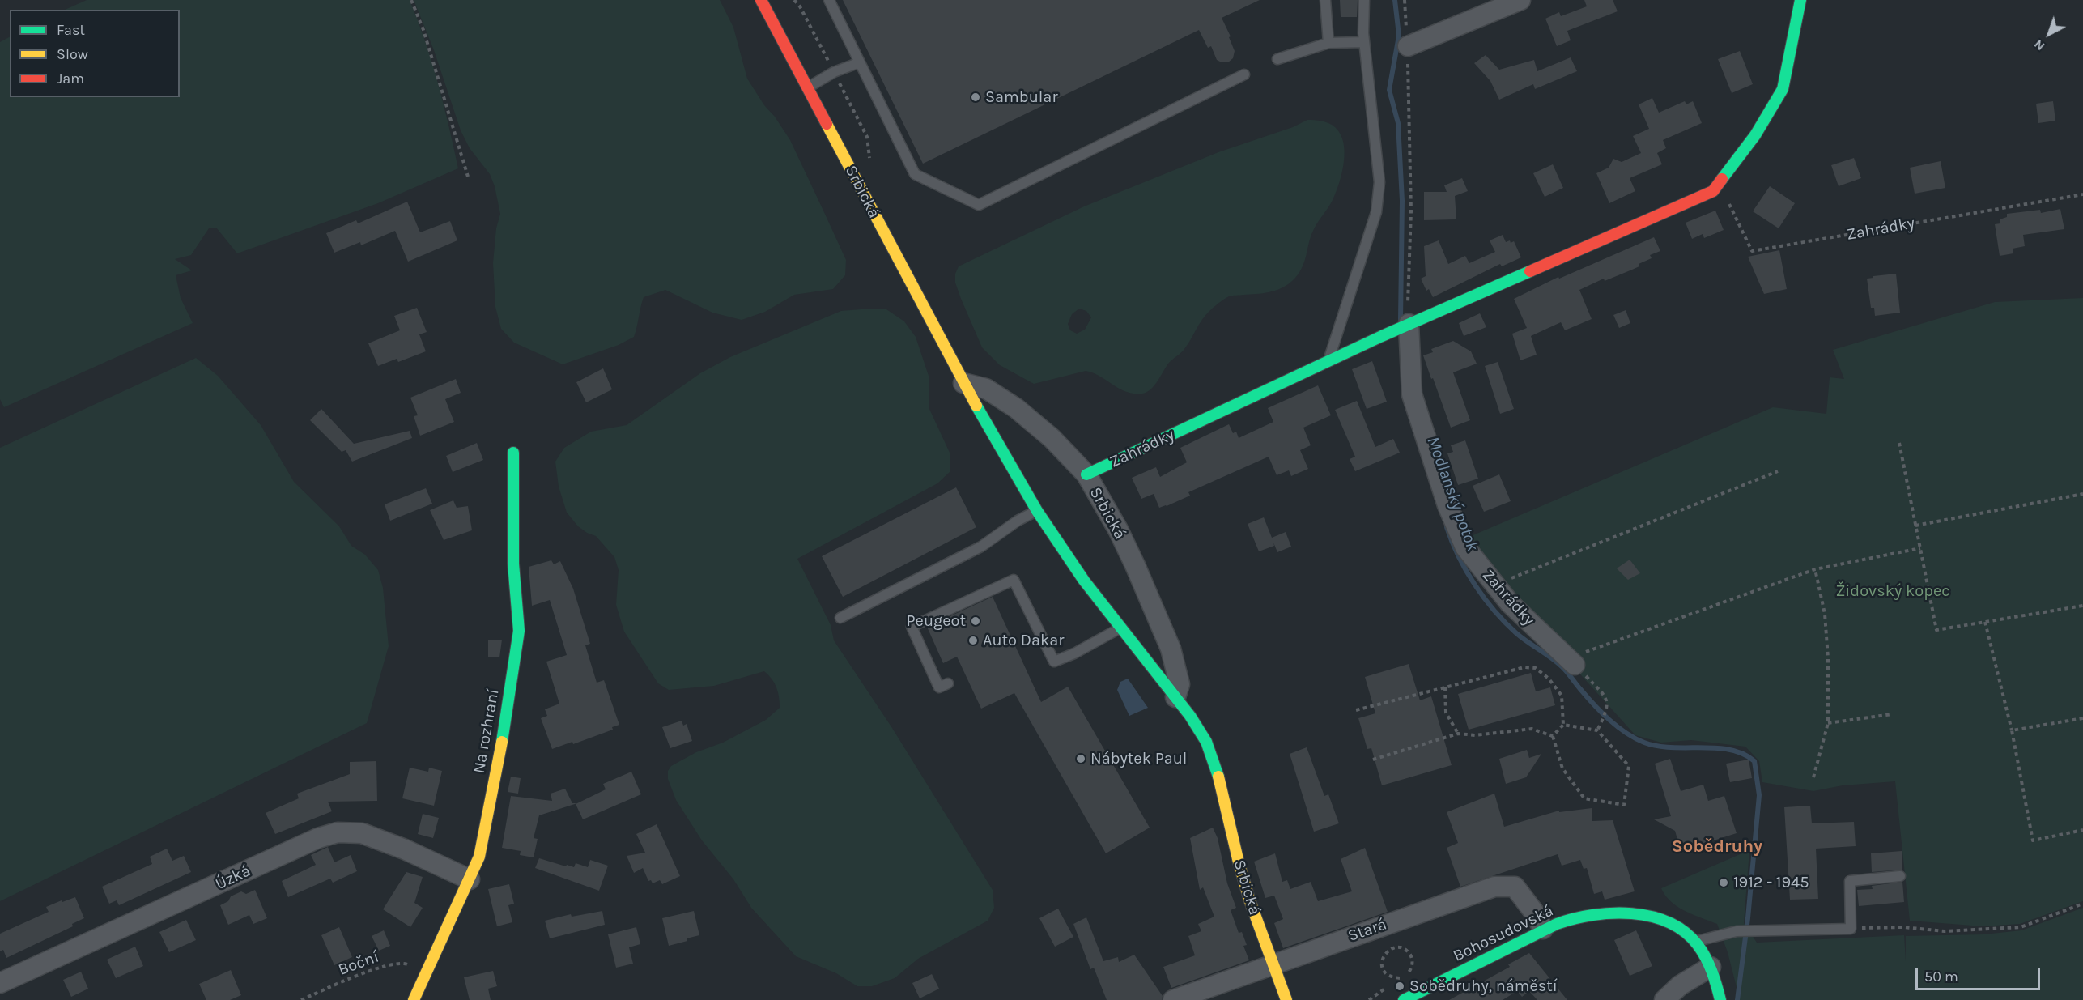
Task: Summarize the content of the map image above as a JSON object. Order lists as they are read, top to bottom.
{
  "streets": {
    "street": [
      "Srbická",
      "Zahrádky",
      "Na rozhraní",
      "Úzká",
      "Stará",
      "Bohosudovská"
    ],
    "path": ["Boční"]
  },
  "crossings": [
    ["Srbická", "Zahrádky"],
    ["Srbická", "Stará"],
    ["Na rozhraní", "Úzká"],
    ["Na rozhraní", "Boční"],
    ["Stará", "Bohosudovská"]
  ],
  "districts": ["Sobědruhy"],
  "water": ["Modlanský potok"],
  "parks": ["Židovský kopec"],
  "places": [
    "Sambular",
    "Peugeot",
    "Auto Dakar",
    "Nábytek Paul",
    "1912 - 1945",
    "Sobědruhy, náměstí"
  ],
  "legend": ["Fast", "Slow", "Jam"],
  "scale_bar": "50 m",
  "north": "bottom left"
}
